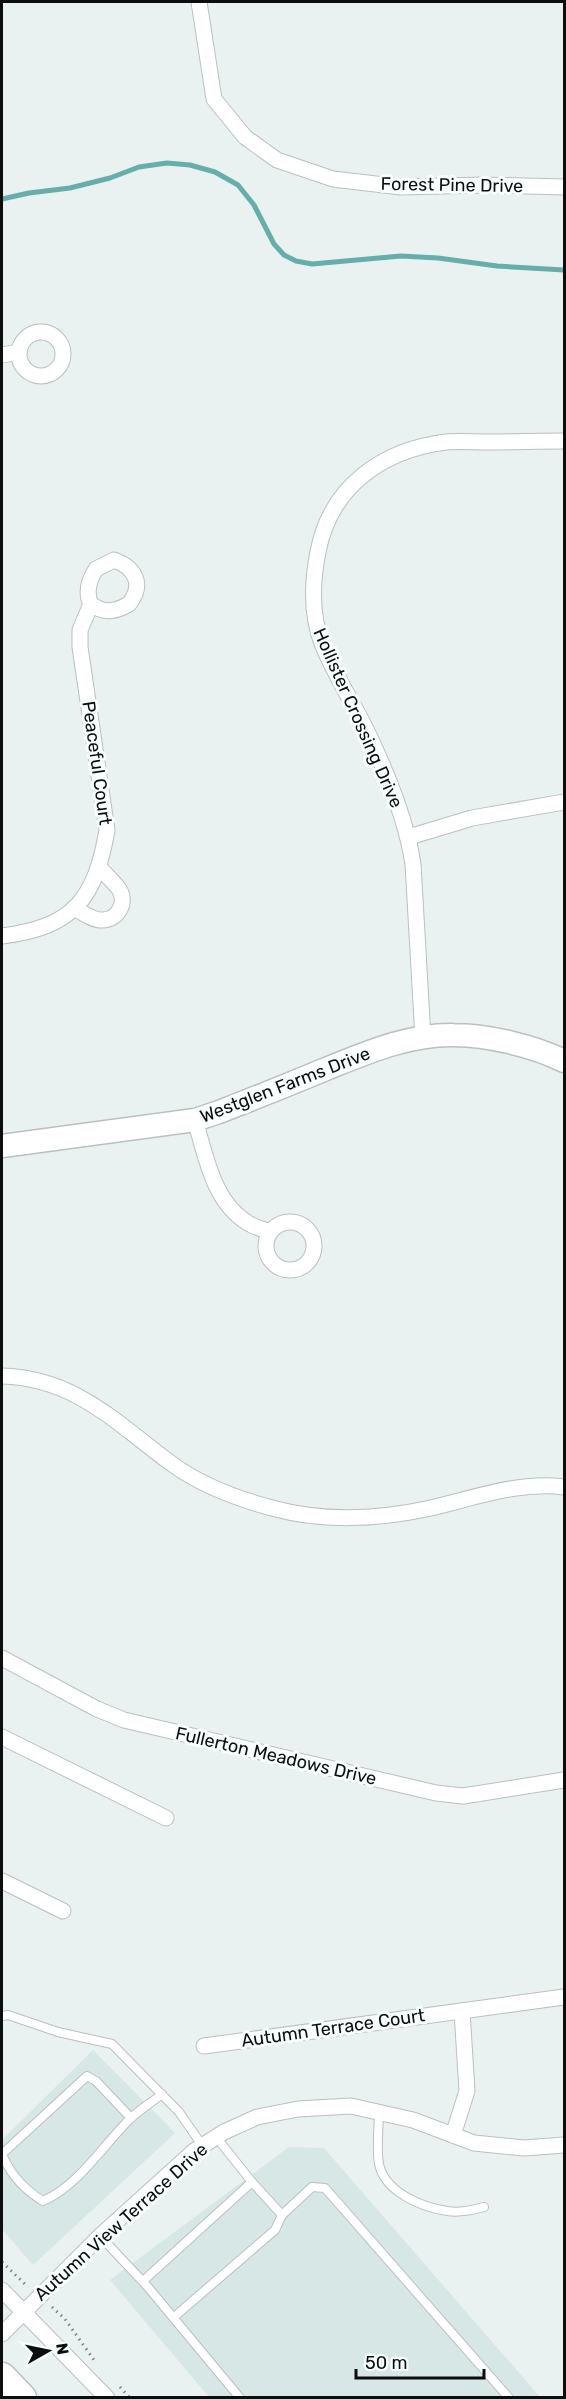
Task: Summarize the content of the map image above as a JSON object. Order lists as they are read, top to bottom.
{
  "streets": {
    "street": [
      "Forest Pine Drive",
      "Hollister Crossing Drive",
      "Peaceful Court",
      "Westglen Farms Drive",
      "Fullerton Meadows Drive",
      "Autumn Terrace Court",
      "Autumn View Terrace Drive"
    ]
  },
  "crossings": [
    ["Hollister Crossing Drive", "Westglen Farms Drive"]
  ],
  "scale_bar": "50 m",
  "north": "right"
}
